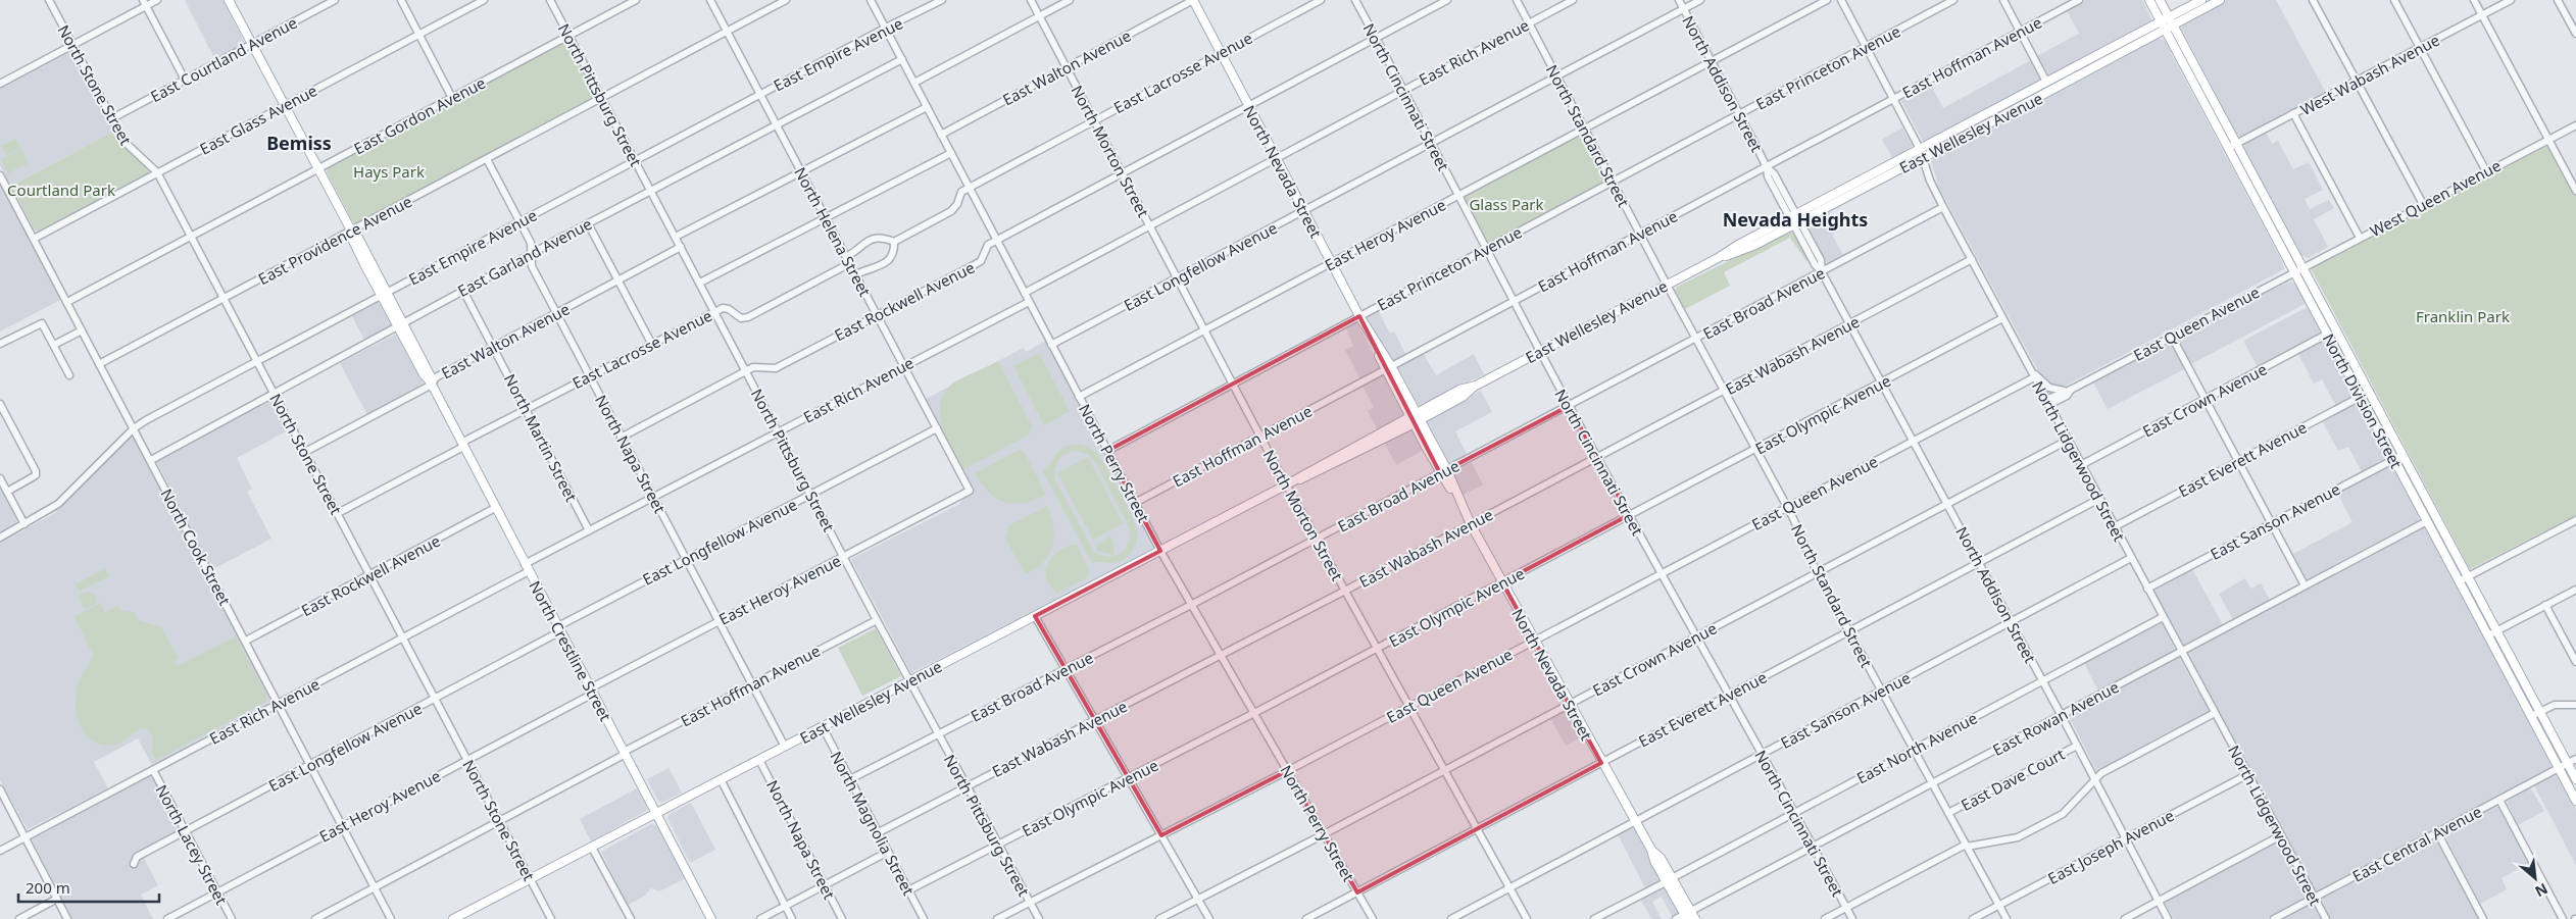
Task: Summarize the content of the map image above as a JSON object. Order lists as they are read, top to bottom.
{
  "streets": {
    "main road": [
      "East Wellesley Avenue",
      "North Nevada Street",
      "North Division Street",
      "North Crestline Street",
      "East Rowan Avenue"
    ],
    "street": [
      "East Rich Avenue",
      "East Empire Avenue",
      "East Hoffman Avenue",
      "East Courtland Avenue",
      "East Walton Avenue",
      "East Princeton Avenue",
      "East Lacrosse Avenue",
      "West Wabash Avenue",
      "North Addison Street",
      "North Stone Street",
      "North Pittsburg Street",
      "North Cincinnati Street",
      "East Gordon Avenue",
      "East Glass Avenue",
      "North Standard Street",
      "North Morton Street",
      "West Queen Avenue",
      "North Helena Street",
      "East Heroy Avenue",
      "East Providence Avenue",
      "East Garland Avenue",
      "East Longfellow Avenue",
      "East Rockwell Avenue",
      "East Broad Avenue",
      "East Queen Avenue",
      "East Wabash Avenue",
      "East Crown Avenue",
      "East Olympic Avenue",
      "North Martin Street",
      "North Napa Street",
      "East Everett Avenue",
      "North Lidgerwood Street",
      "North Perry Street",
      "East Sanson Avenue",
      "North Cook Street",
      "East North Avenue",
      "East Dave Court",
      "North Magnolia Street",
      "East Central Avenue",
      "North Lacey Street",
      "East Joseph Avenue"
    ]
  },
  "crossings": [
    ["East Rich Avenue", "North Stone Street"],
    ["East Rich Avenue", "North Pittsburg Street"],
    ["East Rich Avenue", "North Cincinnati Street"],
    ["East Rich Avenue", "North Standard Street"],
    ["East Rich Avenue", "North Morton Street"],
    ["East Rich Avenue", "North Nevada Street"],
    ["East Rich Avenue", "North Helena Street"],
    ["East Rich Avenue", "North Martin Street"],
    ["East Rich Avenue", "North Napa Street"],
    ["East Rich Avenue", "North Perry Street"],
    ["East Rich Avenue", "North Cook Street"],
    ["East Rich Avenue", "North Crestline Street"],
    ["East Rich Avenue", "North Lacey Street"],
    ["East Empire Avenue", "North Stone Street"],
    ["East Empire Avenue", "North Pittsburg Street"],
    ["East Empire Avenue", "North Helena Street"],
    ["East Empire Avenue", "North Napa Street"],
    ["East Empire Avenue", "North Perry Street"],
    ["East Empire Avenue", "North Cook Street"],
    ["East Empire Avenue", "North Crestline Street"],
    ["East Hoffman Avenue", "North Addison Street"],
    ["East Hoffman Avenue", "North Stone Street"],
    ["East Hoffman Avenue", "North Pittsburg Street"],
    ["East Hoffman Avenue", "North Cincinnati Street"],
    ["East Hoffman Avenue", "North Standard Street"],
    ["East Hoffman Avenue", "North Morton Street"],
    ["East Hoffman Avenue", "North Nevada Street"],
    ["East Hoffman Avenue", "North Napa Street"],
    ["East Hoffman Avenue", "North Lidgerwood Street"],
    ["East Hoffman Avenue", "North Perry Street"],
    ["East Hoffman Avenue", "North Cook Street"],
    ["East Hoffman Avenue", "North Crestline Street"],
    ["East Courtland Avenue", "North Stone Street"],
    ["East Courtland Avenue", "North Crestline Street"],
    ["East Walton Avenue", "North Stone Street"],
    ["East Walton Avenue", "North Pittsburg Street"],
    ["East Walton Avenue", "North Morton Street"],
    ["East Walton Avenue", "North Nevada Street"],
    ["East Walton Avenue", "North Martin Street"],
    ["East Walton Avenue", "North Napa Street"],
    ["East Walton Avenue", "North Perry Street"],
    ["East Walton Avenue", "North Crestline Street"],
    ["East Princeton Avenue", "North Addison Street"],
    ["East Princeton Avenue", "North Cincinnati Street"],
    ["East Princeton Avenue", "North Standard Street"],
    ["East Princeton Avenue", "North Morton Street"],
    ["East Princeton Avenue", "North Nevada Street"],
    ["East Princeton Avenue", "North Lidgerwood Street"],
    ["East Princeton Avenue", "North Perry Street"],
    ["East Lacrosse Avenue", "North Stone Street"],
    ["East Lacrosse Avenue", "North Pittsburg Street"],
    ["East Lacrosse Avenue", "North Morton Street"],
    ["East Lacrosse Avenue", "North Nevada Street"],
    ["East Lacrosse Avenue", "North Helena Street"],
    ["East Lacrosse Avenue", "North Martin Street"],
    ["East Lacrosse Avenue", "North Napa Street"],
    ["East Lacrosse Avenue", "North Perry Street"],
    ["East Lacrosse Avenue", "North Crestline Street"],
    ["West Wabash Avenue", "North Division Street"],
    ["North Addison Street", "East Wellesley Avenue"],
    ["North Addison Street", "East Heroy Avenue"],
    ["North Addison Street", "East Longfellow Avenue"],
    ["North Addison Street", "East Broad Avenue"],
    ["North Addison Street", "East Queen Avenue"],
    ["North Addison Street", "East Wabash Avenue"],
    ["North Addison Street", "East Crown Avenue"],
    ["North Addison Street", "East Olympic Avenue"],
    ["North Addison Street", "East Everett Avenue"],
    ["North Addison Street", "East Sanson Avenue"],
    ["North Addison Street", "East Rowan Avenue"],
    ["North Addison Street", "East North Avenue"],
    ["North Addison Street", "East Dave Court"],
    ["North Addison Street", "East Joseph Avenue"],
    ["North Stone Street", "East Gordon Avenue"],
    ["North Stone Street", "East Glass Avenue"],
    ["North Stone Street", "East Wellesley Avenue"],
    ["North Stone Street", "East Heroy Avenue"],
    ["North Stone Street", "East Providence Avenue"],
    ["North Stone Street", "East Garland Avenue"],
    ["North Stone Street", "East Longfellow Avenue"],
    ["North Stone Street", "East Rockwell Avenue"],
    ["North Pittsburg Street", "East Gordon Avenue"],
    ["North Pittsburg Street", "East Wellesley Avenue"],
    ["North Pittsburg Street", "East Heroy Avenue"],
    ["North Pittsburg Street", "East Providence Avenue"],
    ["North Pittsburg Street", "East Garland Avenue"],
    ["North Pittsburg Street", "East Longfellow Avenue"],
    ["North Pittsburg Street", "East Rockwell Avenue"],
    ["North Pittsburg Street", "East Broad Avenue"],
    ["North Pittsburg Street", "East Queen Avenue"],
    ["North Pittsburg Street", "East Wabash Avenue"],
    ["North Pittsburg Street", "East Olympic Avenue"],
    ["North Cincinnati Street", "East Wellesley Avenue"],
    ["North Cincinnati Street", "East Heroy Avenue"],
    ["North Cincinnati Street", "East Longfellow Avenue"],
    ["North Cincinnati Street", "East Rockwell Avenue"],
    ["North Cincinnati Street", "East Broad Avenue"],
    ["North Cincinnati Street", "East Queen Avenue"],
    ["North Cincinnati Street", "East Wabash Avenue"],
    ["North Cincinnati Street", "East Crown Avenue"],
    ["North Cincinnati Street", "East Olympic Avenue"],
    ["North Cincinnati Street", "East Everett Avenue"],
    ["North Cincinnati Street", "East Sanson Avenue"],
    ["North Cincinnati Street", "East Rowan Avenue"],
    ["North Cincinnati Street", "East North Avenue"],
    ["East Gordon Avenue", "North Cook Street"],
    ["East Gordon Avenue", "North Crestline Street"],
    ["East Glass Avenue", "North Cook Street"],
    ["East Glass Avenue", "North Crestline Street"],
    ["East Wellesley Avenue", "North Standard Street"],
    ["East Wellesley Avenue", "North Morton Street"],
    ["East Wellesley Avenue", "North Nevada Street"],
    ["East Wellesley Avenue", "North Division Street"],
    ["East Wellesley Avenue", "North Napa Street"],
    ["East Wellesley Avenue", "North Lidgerwood Street"],
    ["East Wellesley Avenue", "North Perry Street"],
    ["East Wellesley Avenue", "North Crestline Street"],
    ["East Wellesley Avenue", "North Magnolia Street"],
    ["North Standard Street", "East Heroy Avenue"],
    ["North Standard Street", "East Longfellow Avenue"],
    ["North Standard Street", "East Broad Avenue"],
    ["North Standard Street", "East Queen Avenue"],
    ["North Standard Street", "East Wabash Avenue"],
    ["North Standard Street", "East Crown Avenue"],
    ["North Standard Street", "East Olympic Avenue"],
    ["North Standard Street", "East Everett Avenue"],
    ["North Standard Street", "East Sanson Avenue"],
    ["North Standard Street", "East Rowan Avenue"],
    ["North Standard Street", "East North Avenue"],
    ["North Standard Street", "East Dave Court"],
    ["North Standard Street", "East Joseph Avenue"],
    ["North Morton Street", "East Heroy Avenue"],
    ["North Morton Street", "East Longfellow Avenue"],
    ["North Morton Street", "East Rockwell Avenue"],
    ["North Morton Street", "East Broad Avenue"],
    ["North Morton Street", "East Queen Avenue"],
    ["North Morton Street", "East Wabash Avenue"],
    ["North Morton Street", "East Crown Avenue"],
    ["North Morton Street", "East Olympic Avenue"],
    ["North Morton Street", "East Everett Avenue"],
    ["North Morton Street", "East Sanson Avenue"],
    ["North Nevada Street", "East Heroy Avenue"],
    ["North Nevada Street", "East Longfellow Avenue"],
    ["North Nevada Street", "East Rockwell Avenue"],
    ["North Nevada Street", "East Broad Avenue"],
    ["North Nevada Street", "East Queen Avenue"],
    ["North Nevada Street", "East Wabash Avenue"],
    ["North Nevada Street", "East Crown Avenue"],
    ["North Nevada Street", "East Olympic Avenue"],
    ["North Nevada Street", "East Everett Avenue"],
    ["North Nevada Street", "East Sanson Avenue"],
    ["North Nevada Street", "East Rowan Avenue"],
    ["North Nevada Street", "East North Avenue"],
    ["West Queen Avenue", "East Queen Avenue"],
    ["West Queen Avenue", "North Division Street"],
    ["North Helena Street", "East Heroy Avenue"],
    ["North Helena Street", "East Providence Avenue"],
    ["North Helena Street", "East Garland Avenue"],
    ["North Helena Street", "East Longfellow Avenue"],
    ["North Helena Street", "East Rockwell Avenue"],
    ["East Heroy Avenue", "North Napa Street"],
    ["East Heroy Avenue", "North Perry Street"],
    ["East Heroy Avenue", "North Cook Street"],
    ["East Heroy Avenue", "North Crestline Street"],
    ["East Heroy Avenue", "North Lacey Street"],
    ["East Providence Avenue", "North Napa Street"],
    ["East Providence Avenue", "North Cook Street"],
    ["East Providence Avenue", "North Crestline Street"],
    ["East Garland Avenue", "North Martin Street"],
    ["East Garland Avenue", "North Napa Street"],
    ["East Garland Avenue", "North Perry Street"],
    ["East Garland Avenue", "North Cook Street"],
    ["East Garland Avenue", "North Crestline Street"],
    ["East Longfellow Avenue", "North Napa Street"],
    ["East Longfellow Avenue", "North Perry Street"],
    ["East Longfellow Avenue", "North Cook Street"],
    ["East Longfellow Avenue", "North Crestline Street"],
    ["East Longfellow Avenue", "North Lacey Street"],
    ["East Rockwell Avenue", "North Napa Street"],
    ["East Rockwell Avenue", "North Perry Street"],
    ["East Rockwell Avenue", "North Cook Street"],
    ["East Rockwell Avenue", "North Crestline Street"],
    ["East Broad Avenue", "North Lidgerwood Street"],
    ["East Broad Avenue", "North Perry Street"],
    ["East Broad Avenue", "North Magnolia Street"],
    ["East Queen Avenue", "North Division Street"],
    ["East Queen Avenue", "North Lidgerwood Street"],
    ["East Queen Avenue", "North Perry Street"],
    ["East Wabash Avenue", "North Lidgerwood Street"],
    ["East Wabash Avenue", "North Perry Street"],
    ["East Wabash Avenue", "North Magnolia Street"],
    ["East Crown Avenue", "North Division Street"],
    ["East Crown Avenue", "North Lidgerwood Street"],
    ["East Crown Avenue", "North Perry Street"],
    ["North Division Street", "East Everett Avenue"],
    ["North Division Street", "East Sanson Avenue"],
    ["North Division Street", "East Rowan Avenue"],
    ["North Division Street", "East Central Avenue"],
    ["East Olympic Avenue", "North Lidgerwood Street"],
    ["East Olympic Avenue", "North Perry Street"],
    ["East Olympic Avenue", "North Magnolia Street"],
    ["East Everett Avenue", "North Lidgerwood Street"],
    ["East Everett Avenue", "North Perry Street"],
    ["North Lidgerwood Street", "East Sanson Avenue"],
    ["North Lidgerwood Street", "East Rowan Avenue"],
    ["North Lidgerwood Street", "East North Avenue"],
    ["North Lidgerwood Street", "East Central Avenue"],
    ["North Lidgerwood Street", "East Joseph Avenue"]
  ],
  "districts": ["Bemiss", "Nevada Heights"],
  "parks": [
    "Hays Park",
    "Courtland Park",
    "Glass Park",
    "Franklin Park"
  ],
  "scale_bar": "200 m",
  "north": "bottom right"
}
